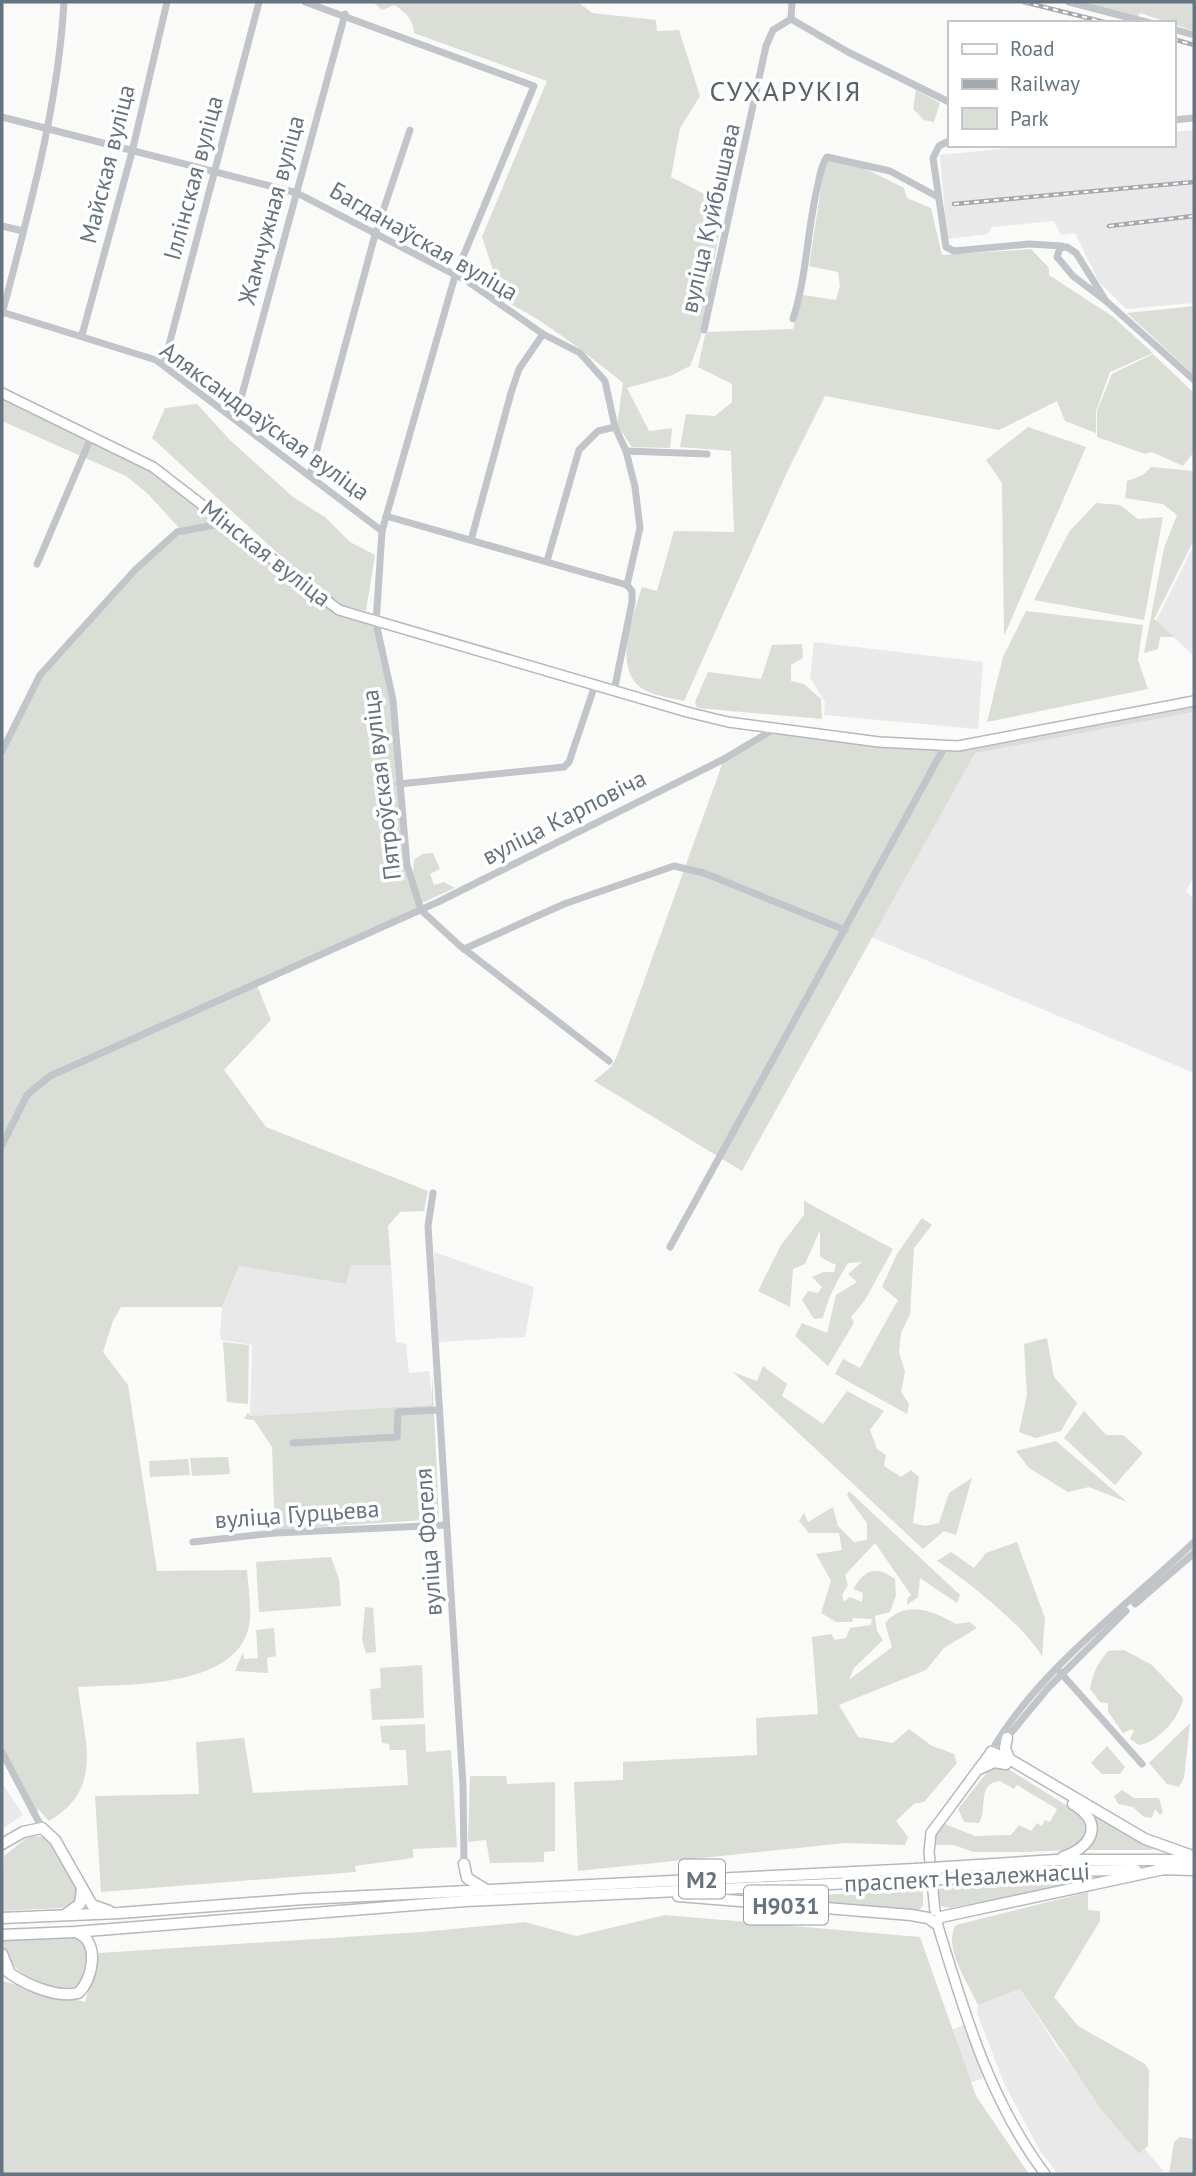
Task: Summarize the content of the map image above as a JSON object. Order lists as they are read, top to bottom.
{
  "streets": {
    "highway": ["праспект Незалежнасці", "М2", "Н9031"],
    "main road": ["Мінская вуліца"],
    "street": [
      "Майская вуліца",
      "Іллінская вуліца",
      "Жамчужная вуліца",
      "вуліца Куйбышава",
      "Багданаўская вуліца",
      "Аляксандраўская вуліца",
      "Пятроўская вуліца",
      "вуліца Карповіча",
      "вуліца Гурцьева",
      "вуліца Фогеля"
    ]
  },
  "crossings": [
    ["Майская вуліца", "Багданаўская вуліца"],
    ["Майская вуліца", "Аляксандраўская вуліца"],
    ["Іллінская вуліца", "Багданаўская вуліца"],
    ["Іллінская вуліца", "Аляксандраўская вуліца"],
    ["Жамчужная вуліца", "Багданаўская вуліца"],
    ["Жамчужная вуліца", "Аляксандраўская вуліца"],
    ["Жамчужная вуліца", "Пятроўская вуліца"],
    ["Багданаўская вуліца", "Аляксандраўская вуліца"],
    ["Багданаўская вуліца", "Мінская вуліца"],
    ["Багданаўская вуліца", "Пятроўская вуліца"],
    ["Аляксандраўская вуліца", "Пятроўская вуліца"],
    ["Мінская вуліца", "Пятроўская вуліца"],
    ["Мінская вуліца", "вуліца Карповіча"],
    ["Пятроўская вуліца", "вуліца Карповіча"],
    ["вуліца Гурцьева", "вуліца Фогеля"],
    ["праспект Незалежнасці", "М2"],
    ["праспект Незалежнасці", "Н9031"]
  ],
  "districts": ["СУХАРУКІЯ"],
  "legend": ["Road", "Railway", "Park"]
}
